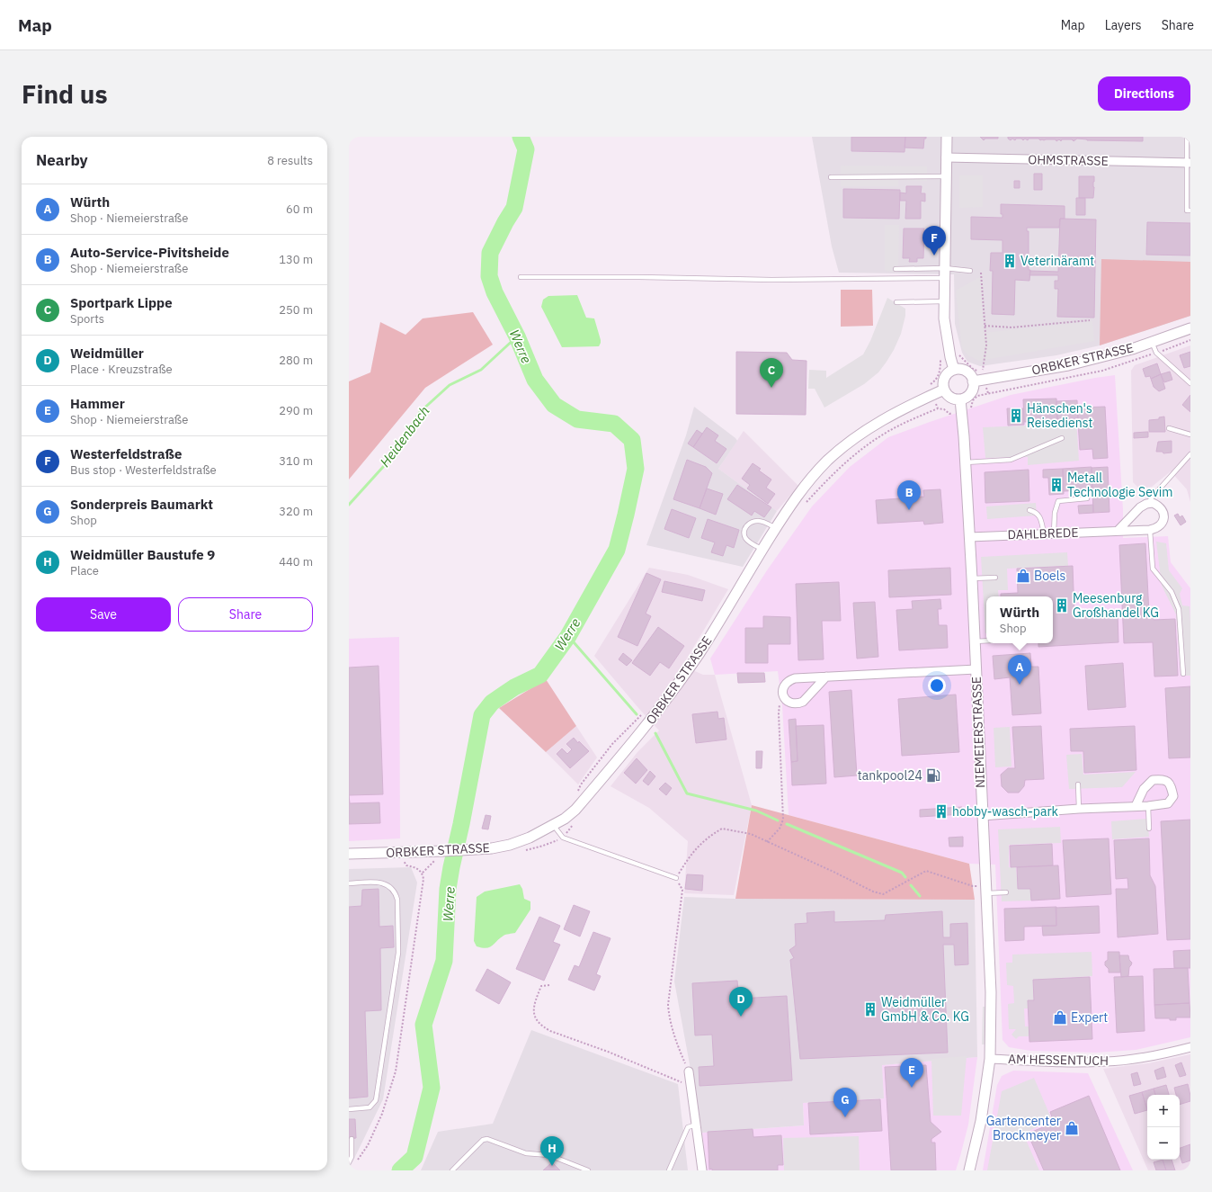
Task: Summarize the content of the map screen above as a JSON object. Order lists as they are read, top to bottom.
{
  "streets": {
    "street": [
      "OHMSTRASSE",
      "ORBKER STRASSE",
      "DAHLBREDE",
      "NIEMEIERSTRASSE",
      "AM HESSENTUCH"
    ]
  },
  "crossings": [
    ["ORBKER STRASSE", "NIEMEIERSTRASSE"],
    ["DAHLBREDE", "NIEMEIERSTRASSE"],
    ["NIEMEIERSTRASSE", "AM HESSENTUCH"]
  ],
  "water": ["Werre", "Heidenbach"],
  "places": {
    "building": [
      "Veterinäramt",
      "Hänschen's Reisedienst",
      "Metall Technologie Sevim",
      "Meesenburg Großhandel KG",
      "hobby-wasch-park",
      "Weidmüller GmbH & Co. KG"
    ],
    "shop": ["Boels", "Expert", "Gartencenter Brockmeyer"],
    "fuel station": ["tankpool24"]
  },
  "page": {
    "header": "Map",
    "nav": ["Map", "Layers", "Share"],
    "buttons": [
      "Directions",
      ["Save", "Share"]
    ],
    "title": "Find us",
    "heading": ["Nearby", "8 results"],
    "list": [
      {
        "mark": "A",
        "name": "Würth",
        "note": "Shop · Niemeierstraße",
        "value": "60 m"
      },
      {
        "mark": "B",
        "name": "Auto-Service-Pivitsheide",
        "note": "Shop · Niemeierstraße",
        "value": "130 m"
      },
      {
        "mark": "C",
        "name": "Sportpark Lippe",
        "note": "Sports",
        "value": "250 m"
      },
      {
        "mark": "D",
        "name": "Weidmüller",
        "note": "Place · Kreuzstraße",
        "value": "280 m"
      },
      {
        "mark": "E",
        "name": "Hammer",
        "note": "Shop · Niemeierstraße",
        "value": "290 m"
      },
      {
        "mark": "F",
        "name": "Westerfeldstraße",
        "note": "Bus stop · Westerfeldstraße",
        "value": "310 m"
      },
      {
        "mark": "G",
        "name": "Sonderpreis Baumarkt",
        "note": "Shop",
        "value": "320 m"
      },
      {
        "mark": "H",
        "name": "Weidmüller Baustufe 9",
        "note": "Place",
        "value": "440 m"
      }
    ],
    "pins": [
      "F",
      "C",
      "B",
      "A",
      "D",
      "E",
      "G",
      "H"
    ],
    "popup": ["Würth", "Shop"],
    "map_buttons": ["+", "−"]
  }
}
